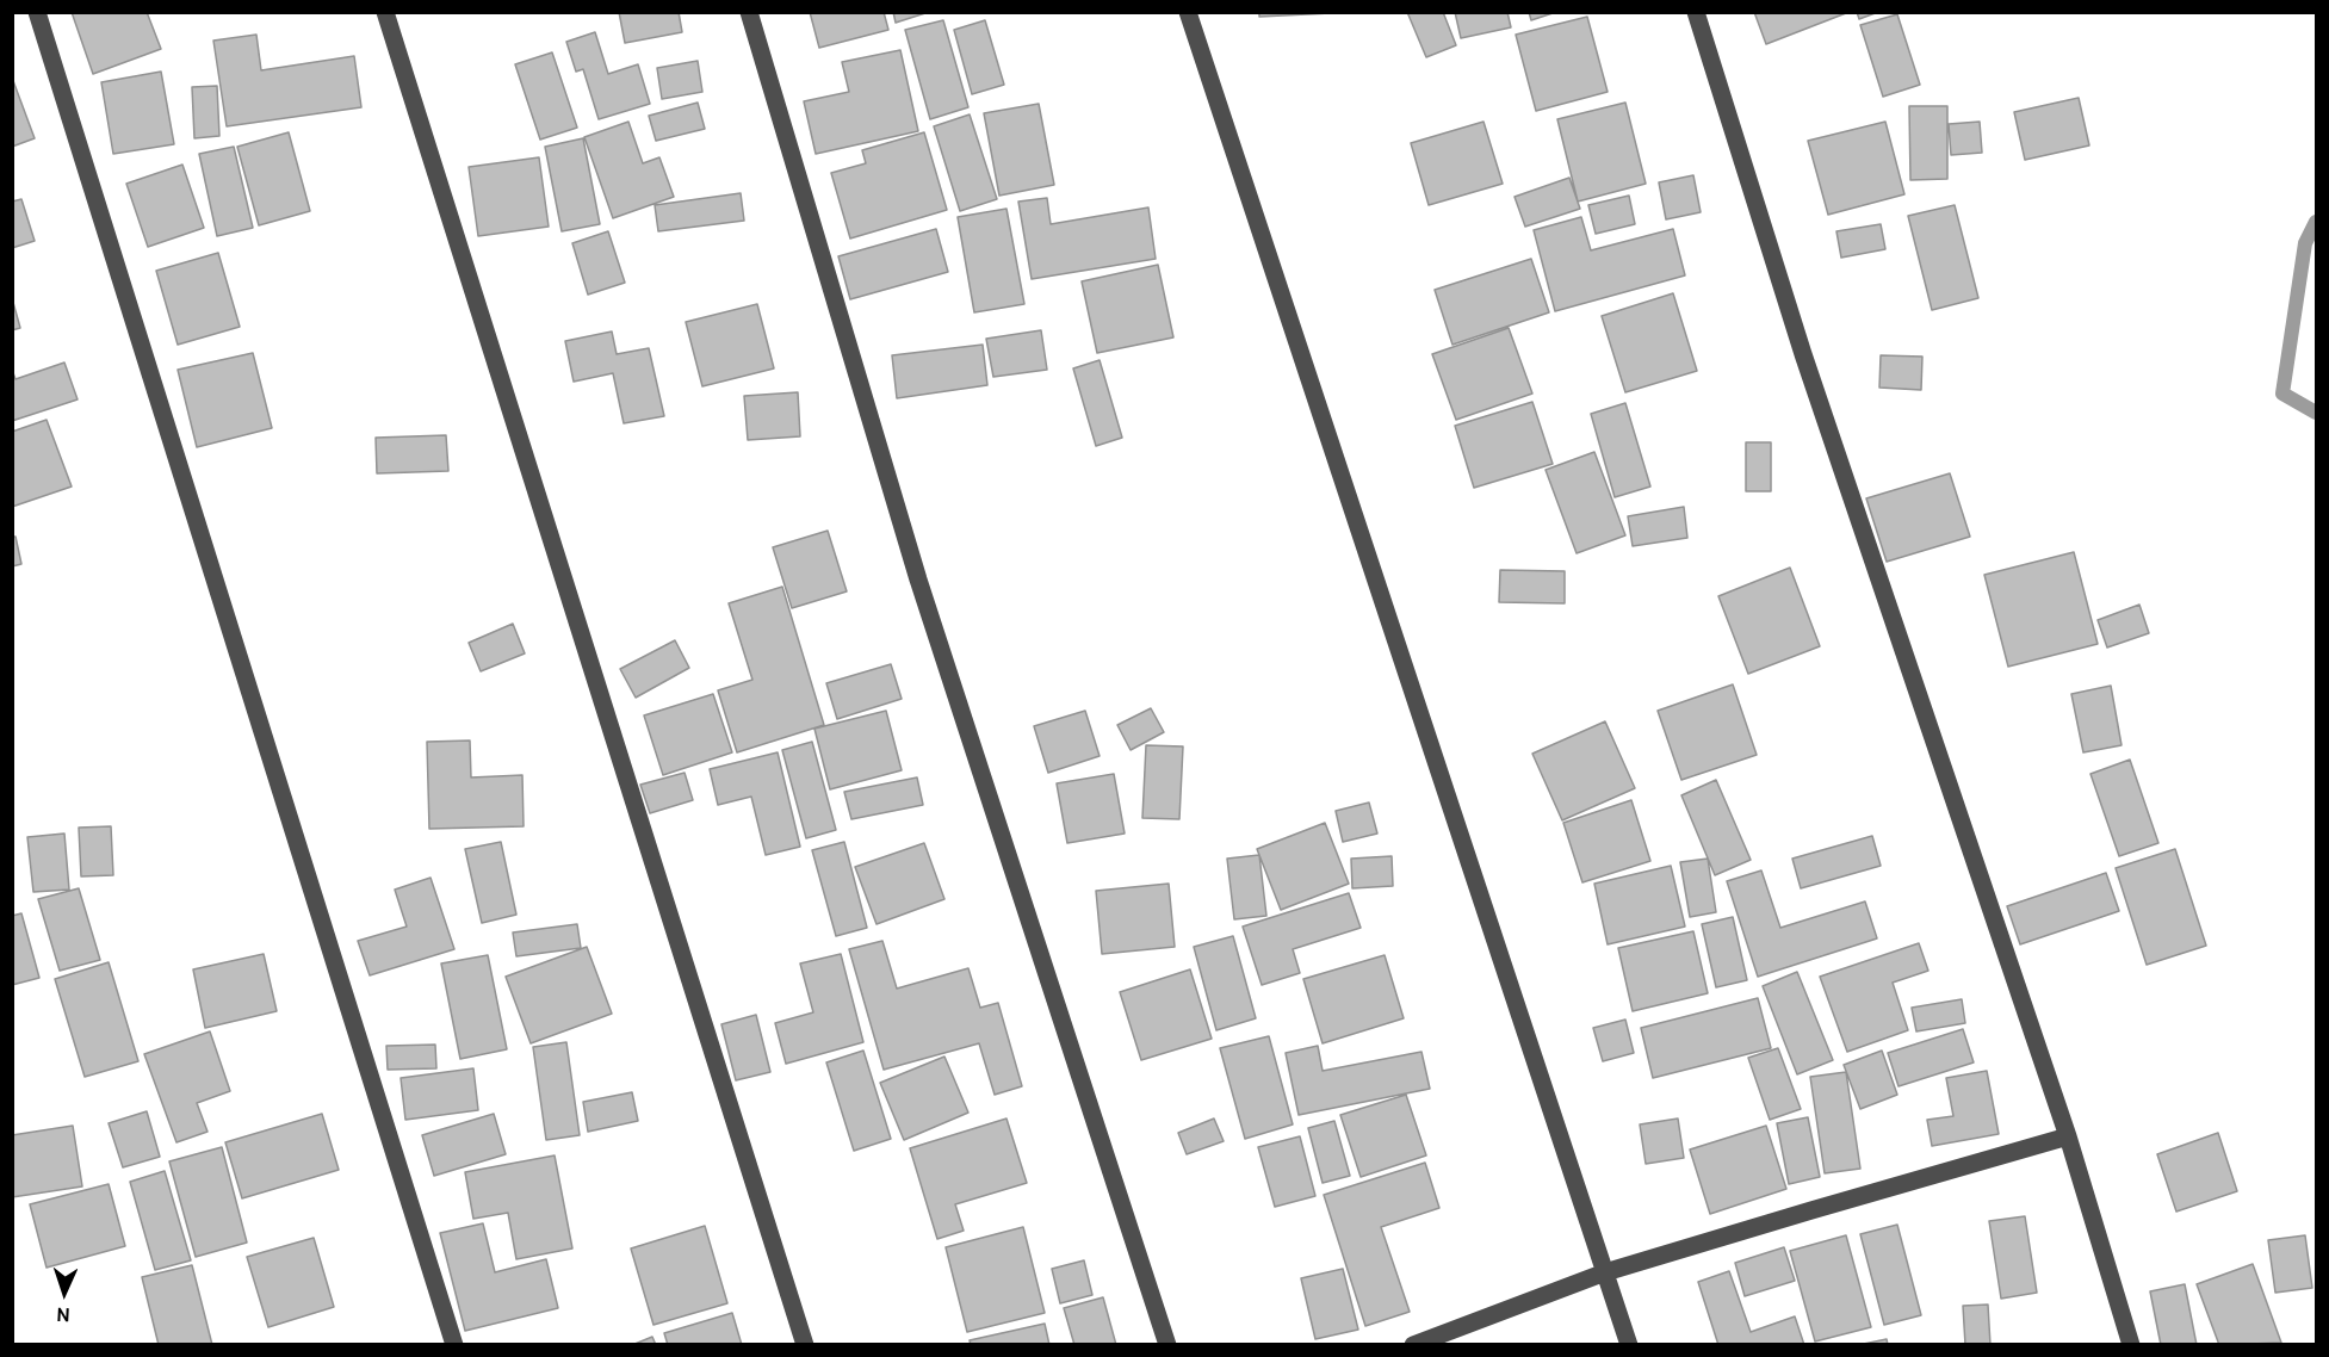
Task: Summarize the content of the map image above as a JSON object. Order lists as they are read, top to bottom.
{
  "north": "bottom"
}
